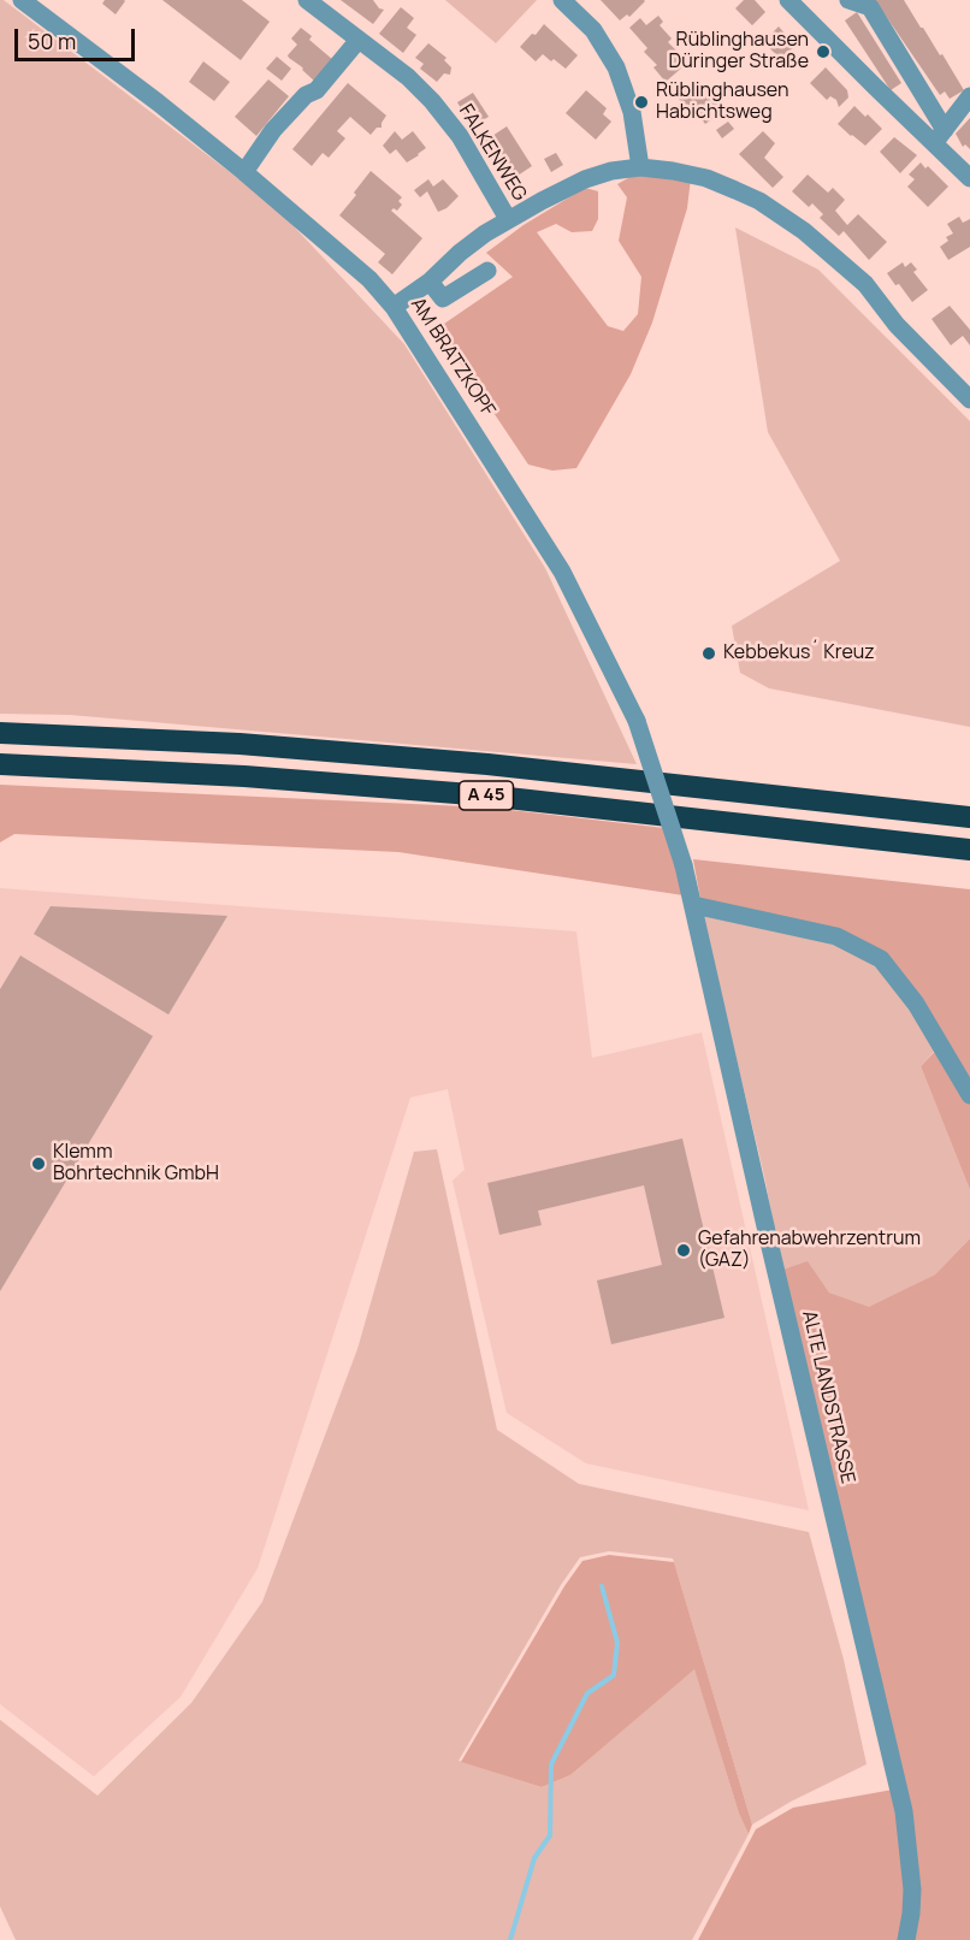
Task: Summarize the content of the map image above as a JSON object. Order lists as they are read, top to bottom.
{
  "streets": {
    "highway": ["A 45"],
    "street": ["FALKENWEG", "AM BRATZKOPF", "ALTE LANDSTRASSE"]
  },
  "crossings": [
    ["AM BRATZKOPF", "ALTE LANDSTRASSE"]
  ],
  "places": [
    "Rüblinghausen Düringer Straße",
    "Rüblinghausen Habichtsweg",
    "Kebbekus´ Kreuz",
    "Klemm Bohrtechnik GmbH",
    "Gefahrenabwehrzentrum (GAZ)"
  ],
  "scale_bar": "50 m"
}
